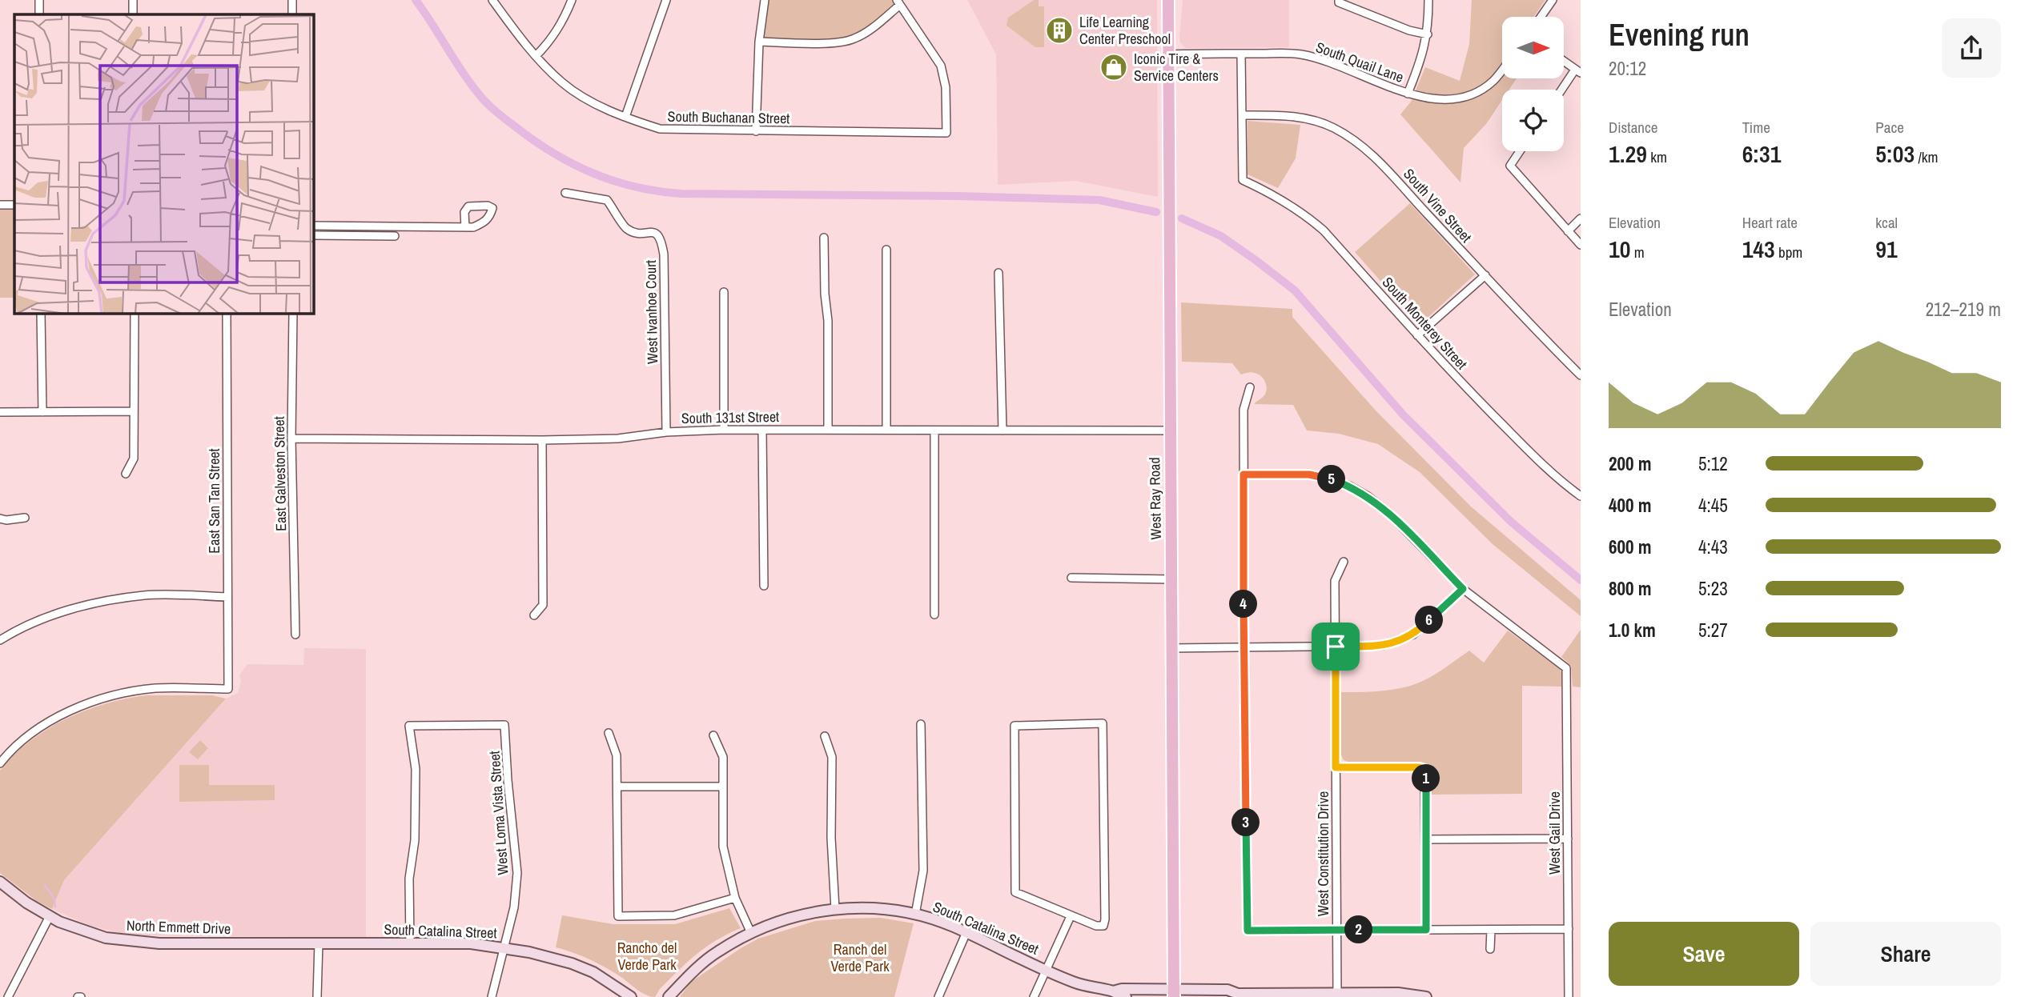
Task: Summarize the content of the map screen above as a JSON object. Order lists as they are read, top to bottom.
{
  "streets": {
    "main road": ["West Ray Road"],
    "street": [
      "South Quail Lane",
      "South Buchanan Street",
      "South Vine Street",
      "West Ivanhoe Court",
      "South Monterey Street",
      "South 131st Street",
      "East Galveston Street",
      "East San Tan Street",
      "West Loma Vista Street",
      "West Gail Drive",
      "West Constitution Drive",
      "North Emmett Drive",
      "South Catalina Street"
    ]
  },
  "crossings": [
    ["South Quail Lane", "West Ray Road"],
    ["South Vine Street", "South Monterey Street"],
    ["West Ivanhoe Court", "South 131st Street"],
    ["South 131st Street", "East Galveston Street"],
    ["South 131st Street", "West Ray Road"],
    ["West Ray Road", "South Catalina Street"],
    ["West Loma Vista Street", "South Catalina Street"],
    ["West Constitution Drive", "South Catalina Street"],
    ["North Emmett Drive", "South Catalina Street"]
  ],
  "parks": ["Rancho del Verde Park", "Ranch del Verde Park"],
  "places": {
    "building": ["Life Learning Center Preschool"],
    "shop": ["Iconic Tire & Service Centers"]
  },
  "north": "right",
  "page": {
    "heading": ["Evening run", "20:12"],
    "stats": [
      ["Distance", "1.29 km"],
      ["Time", "6:31"],
      ["Pace", "5:03 /km"],
      ["Elevation", "10 m"],
      ["Heart rate", "143 bpm"],
      ["kcal", "91"]
    ],
    "chart": ["Elevation", "212–219 m"],
    "list": [
      {
        "name": "200 m",
        "note": "5:12"
      },
      {
        "name": "400 m",
        "note": "4:45"
      },
      {
        "name": "600 m",
        "note": "4:43"
      },
      {
        "name": "800 m",
        "note": "5:23"
      },
      {
        "name": "1.0 km",
        "note": "5:27"
      }
    ],
    "pins": [
      "5",
      "4",
      "6",
      "1",
      "3",
      "2"
    ],
    "buttons": ["Save", "Share"]
  }
}
